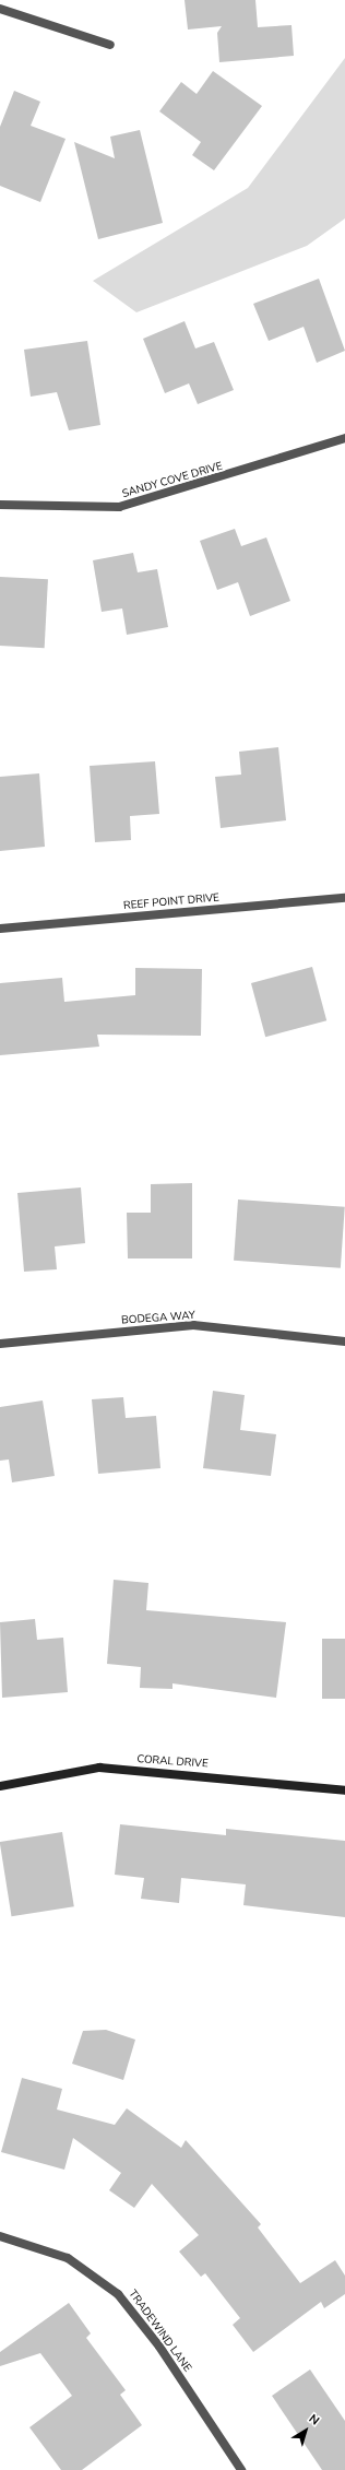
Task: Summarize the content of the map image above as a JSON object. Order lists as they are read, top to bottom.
{
  "streets": {
    "street": [
      "SANDY COVE DRIVE",
      "REEF POINT DRIVE",
      "BODEGA WAY",
      "CORAL DRIVE",
      "TRADEWIND LANE"
    ]
  },
  "north": "top right"
}
